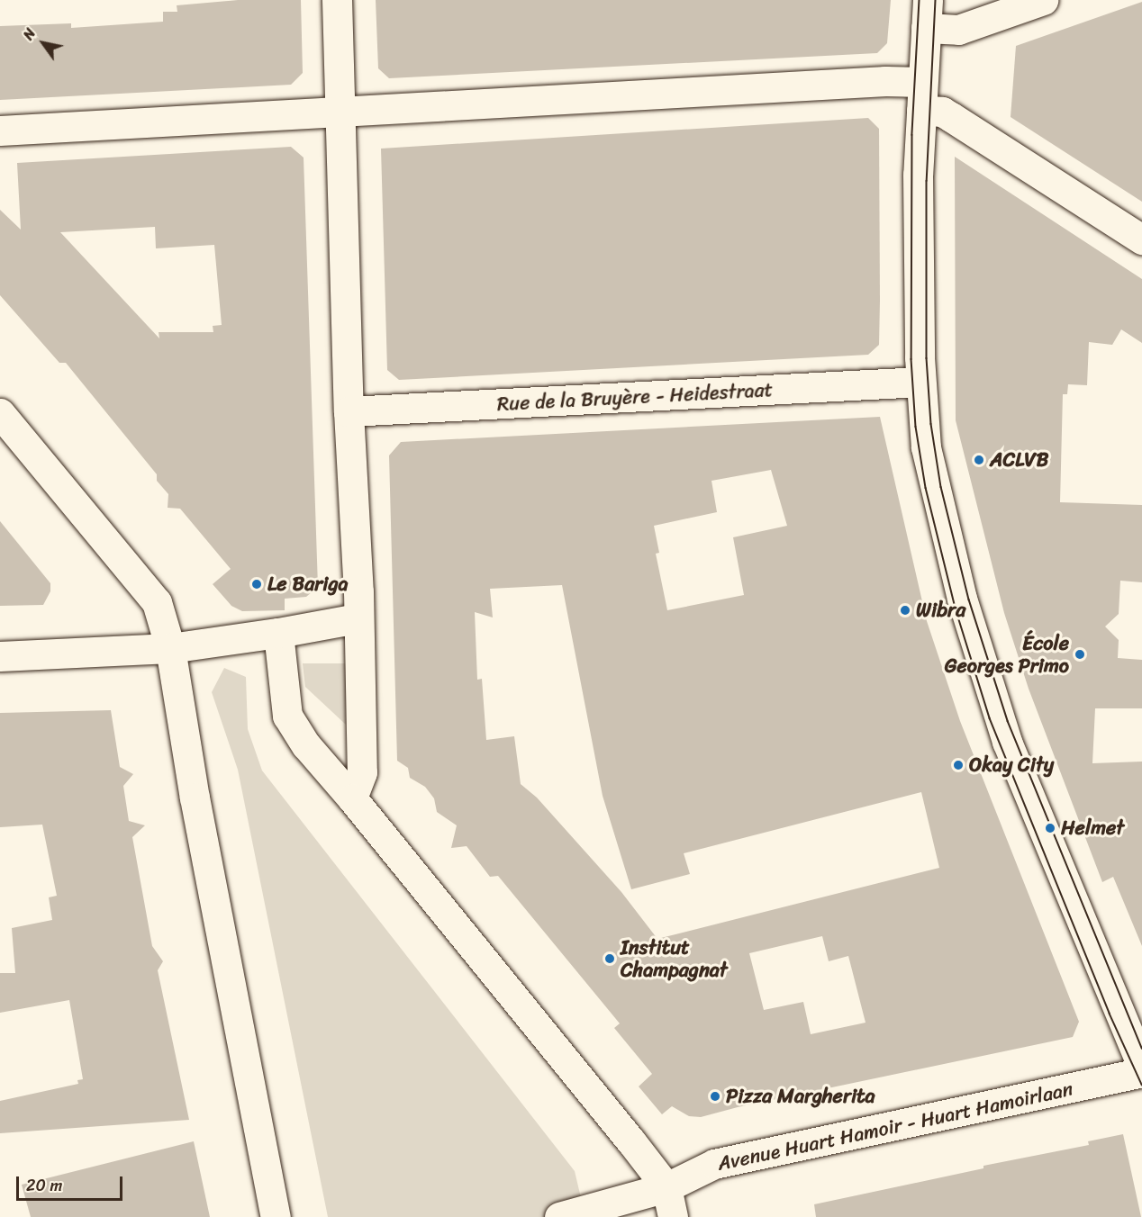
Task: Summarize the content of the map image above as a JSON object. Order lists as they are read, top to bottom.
{
  "streets": {
    "street": ["Rue de la Bruyère - Heidestraat", "Avenue Huart Hamoir - Huart Hamoirlaan"]
  },
  "places": [
    "ACLVB",
    "Le Bariga",
    "Wibra",
    "École Georges Primo",
    "Okay City",
    "Helmet",
    "Institut Champagnat",
    "Pizza Margherita"
  ],
  "scale_bar": "20 m",
  "north": "top left"
}
